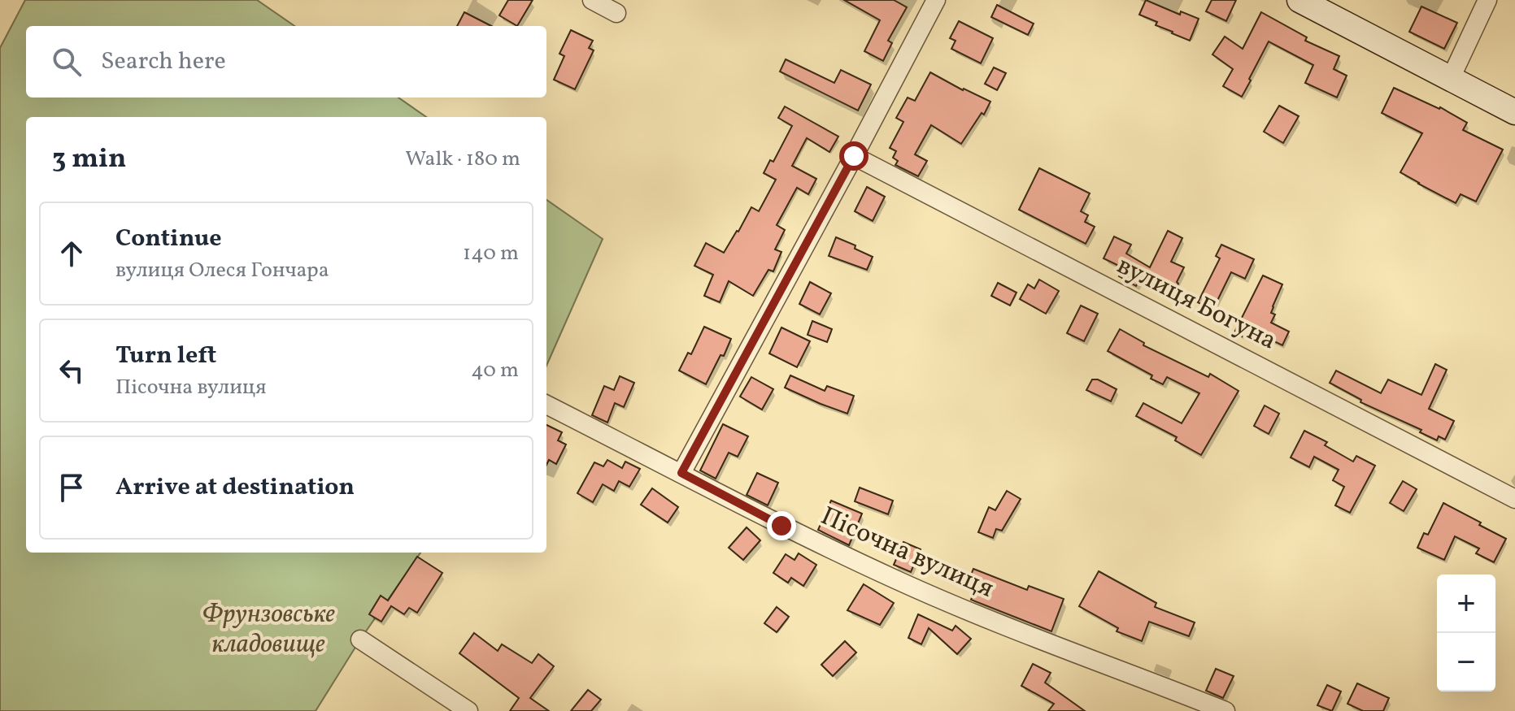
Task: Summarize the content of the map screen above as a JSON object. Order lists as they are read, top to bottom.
{
  "streets": {
    "street": ["вулиця Богуна", "Пісочна вулиця"]
  },
  "parks": ["Фрунзовське кладовище"],
  "page": {
    "search": "Search here",
    "heading": ["3 min", "Walk · 180 m"],
    "list": [
      ["Continue", "вулиця Олеся Гончара", "140 m"],
      ["Turn left", "Пісочна вулиця", "40 m"],
      "Arrive at destination"
    ],
    "map_buttons": ["+", "−"]
  }
}
